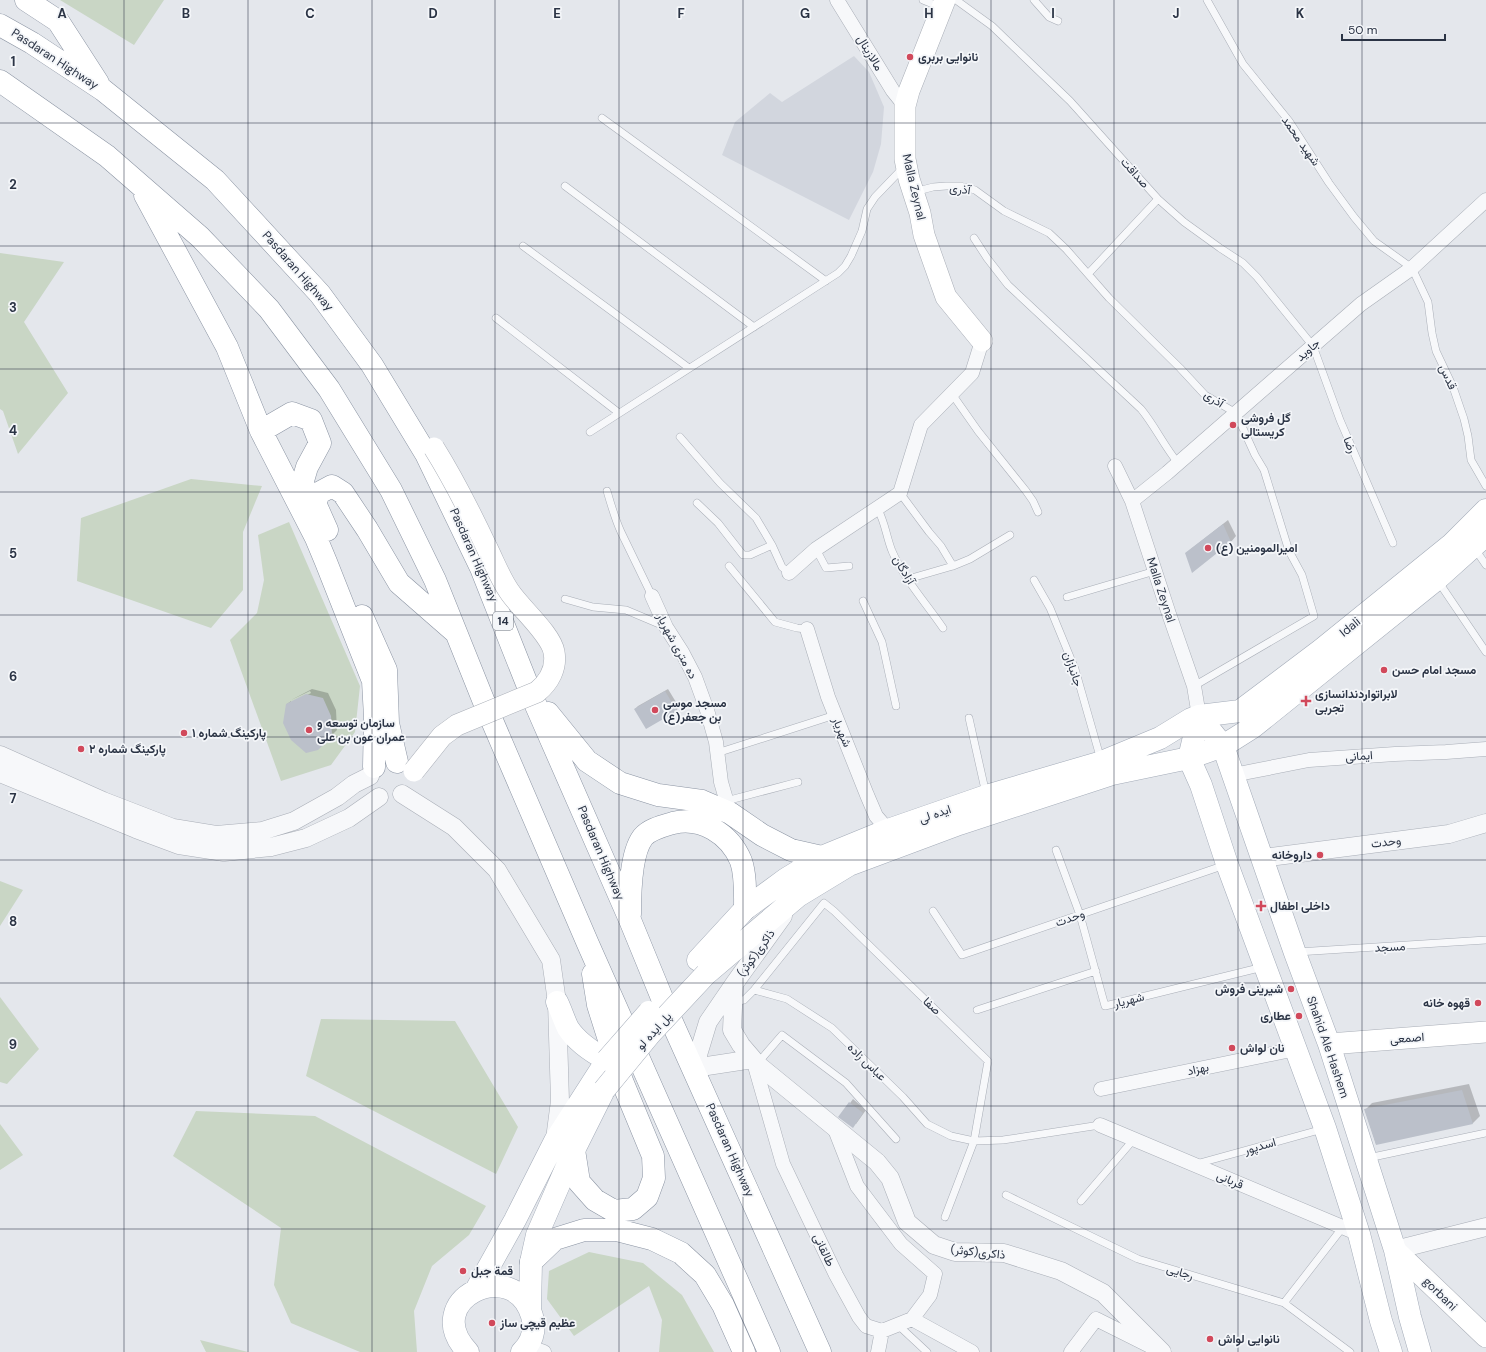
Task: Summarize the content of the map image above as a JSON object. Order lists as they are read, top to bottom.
{
  "streets": {
    "main road": [
      "Pasdaran Highway",
      "Malla Zeynal",
      "14",
      "Idali",
      "ایده لی",
      "پل ایده لو",
      "اصمعی",
      "Shahid Ale Hashem",
      "gorbani"
    ],
    "street": [
      "مالازینال",
      "جاوید",
      "ده متری شهریار",
      "شهریار",
      "ایمانی",
      "وحدت",
      "ذاکری(کوثر)",
      "بهزاد",
      "قربانی",
      "طالقانی"
    ],
    "lane": [
      "شهید محمد",
      "صداقت",
      "آذری",
      "قدس",
      "رضا",
      "آزادگان",
      "جانبازان",
      "مسجد",
      "صفا",
      "عباس زاده",
      "اسدپور",
      "رجایی"
    ]
  },
  "crossings": [
    ["مالازینال", "Malla Zeynal"],
    ["شهید محمد", "جاوید"],
    ["شهید محمد", "قدس"],
    ["صداقت", "Malla Zeynal"],
    ["صداقت", "جاوید"],
    ["صداقت", "رضا"],
    ["Malla Zeynal", "آذری"],
    ["Malla Zeynal", "جاوید"],
    ["Malla Zeynal", "Idali"],
    ["Malla Zeynal", "ایده لی"],
    ["Malla Zeynal", "Shahid Ale Hashem"],
    ["آذری", "جاوید"],
    ["جاوید", "قدس"],
    ["جاوید", "رضا"],
    ["Idali", "ایده لی"],
    ["Idali", "Shahid Ale Hashem"],
    ["جانبازان", "ایده لی"],
    ["شهریار", "ایده لی"],
    ["شهریار", "وحدت"],
    ["ایمانی", "Shahid Ale Hashem"],
    ["ایده لی", "ذاکری(کوثر)"],
    ["ایده لی", "پل ایده لو"],
    ["ایده لی", "Shahid Ale Hashem"],
    ["وحدت", "Shahid Ale Hashem"],
    ["مسجد", "Shahid Ale Hashem"],
    ["ذاکری(کوثر)", "صفا"],
    ["ذاکری(کوثر)", "طالقانی"],
    ["صفا", "عباس زاده"],
    ["اصمعی", "Shahid Ale Hashem"],
    ["Shahid Ale Hashem", "gorbani"],
    ["اسدپور", "قربانی"]
  ],
  "places": {
    "other": [
      "نانوایی بربری",
      "گل فروشی کریستالی",
      "امیرالمومنین (ع)",
      "مسجد امام حسن",
      "مسجد موسی بن جعفر(ع)",
      "سازمان توسعه و عمران عون بن علی",
      "پارکینگ شماره ۱",
      "پارکینگ شماره ۲",
      "داروخانه",
      "شیرینی فروش",
      "قهوه خانه",
      "عطاری",
      "نان لواش",
      "قمة جبل",
      "عظیم قیچی ساز",
      "نانوایی لواش"
    ],
    "health": ["لابراتواردندانسازی تجربی", "داخلی اطفال"]
  },
  "scale_bar": "50 m",
  "grid": {
    "columns": [
      "A",
      "B",
      "C",
      "D",
      "E",
      "F",
      "G",
      "H",
      "I",
      "J",
      "K"
    ],
    "rows": [
      "1",
      "2",
      "3",
      "4",
      "5",
      "6",
      "7",
      "8",
      "9"
    ]
  }
}
